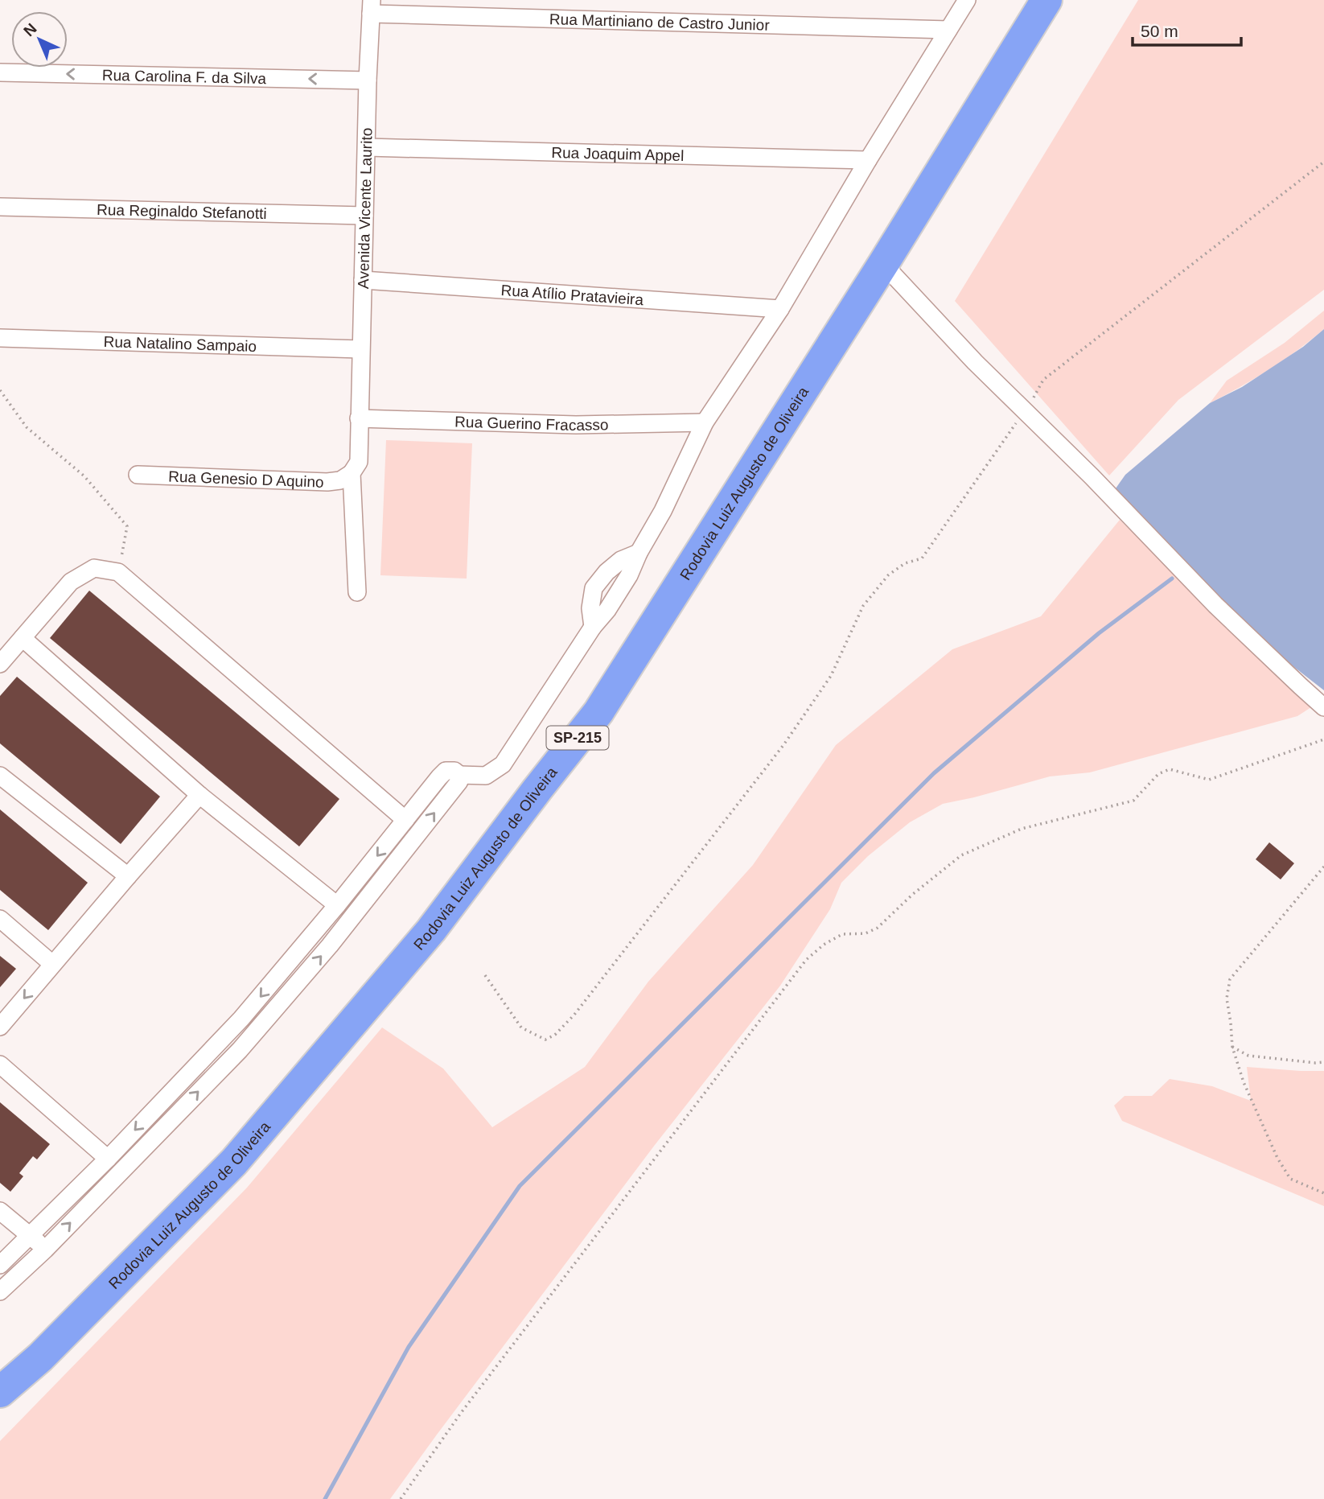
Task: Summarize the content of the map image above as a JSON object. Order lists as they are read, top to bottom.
{
  "streets": {
    "highway": ["Rodovia Luiz Augusto de Oliveira", "SP-215"],
    "street": [
      "Rua Martiniano de Castro Junior",
      "Rua Carolina F. da Silva",
      "Rua Joaquim Appel",
      "Avenida Vicente Laurito",
      "Rua Reginaldo Stefanotti",
      "Rua Atílio Pratavieira",
      "Rua Natalino Sampaio",
      "Rua Guerino Fracasso",
      "Rua Genesio D Aquino"
    ]
  },
  "crossings": [
    ["Rua Martiniano de Castro Junior", "Avenida Vicente Laurito"],
    ["Rua Carolina F. da Silva", "Avenida Vicente Laurito"],
    ["Rua Joaquim Appel", "Avenida Vicente Laurito"],
    ["Avenida Vicente Laurito", "Rua Reginaldo Stefanotti"],
    ["Avenida Vicente Laurito", "Rua Atílio Pratavieira"],
    ["Avenida Vicente Laurito", "Rua Natalino Sampaio"],
    ["Avenida Vicente Laurito", "Rua Guerino Fracasso"],
    ["Avenida Vicente Laurito", "Rua Genesio D Aquino"]
  ],
  "one_way": ["Rua Carolina F. da Silva"],
  "scale_bar": "50 m",
  "north": "top left"
}
